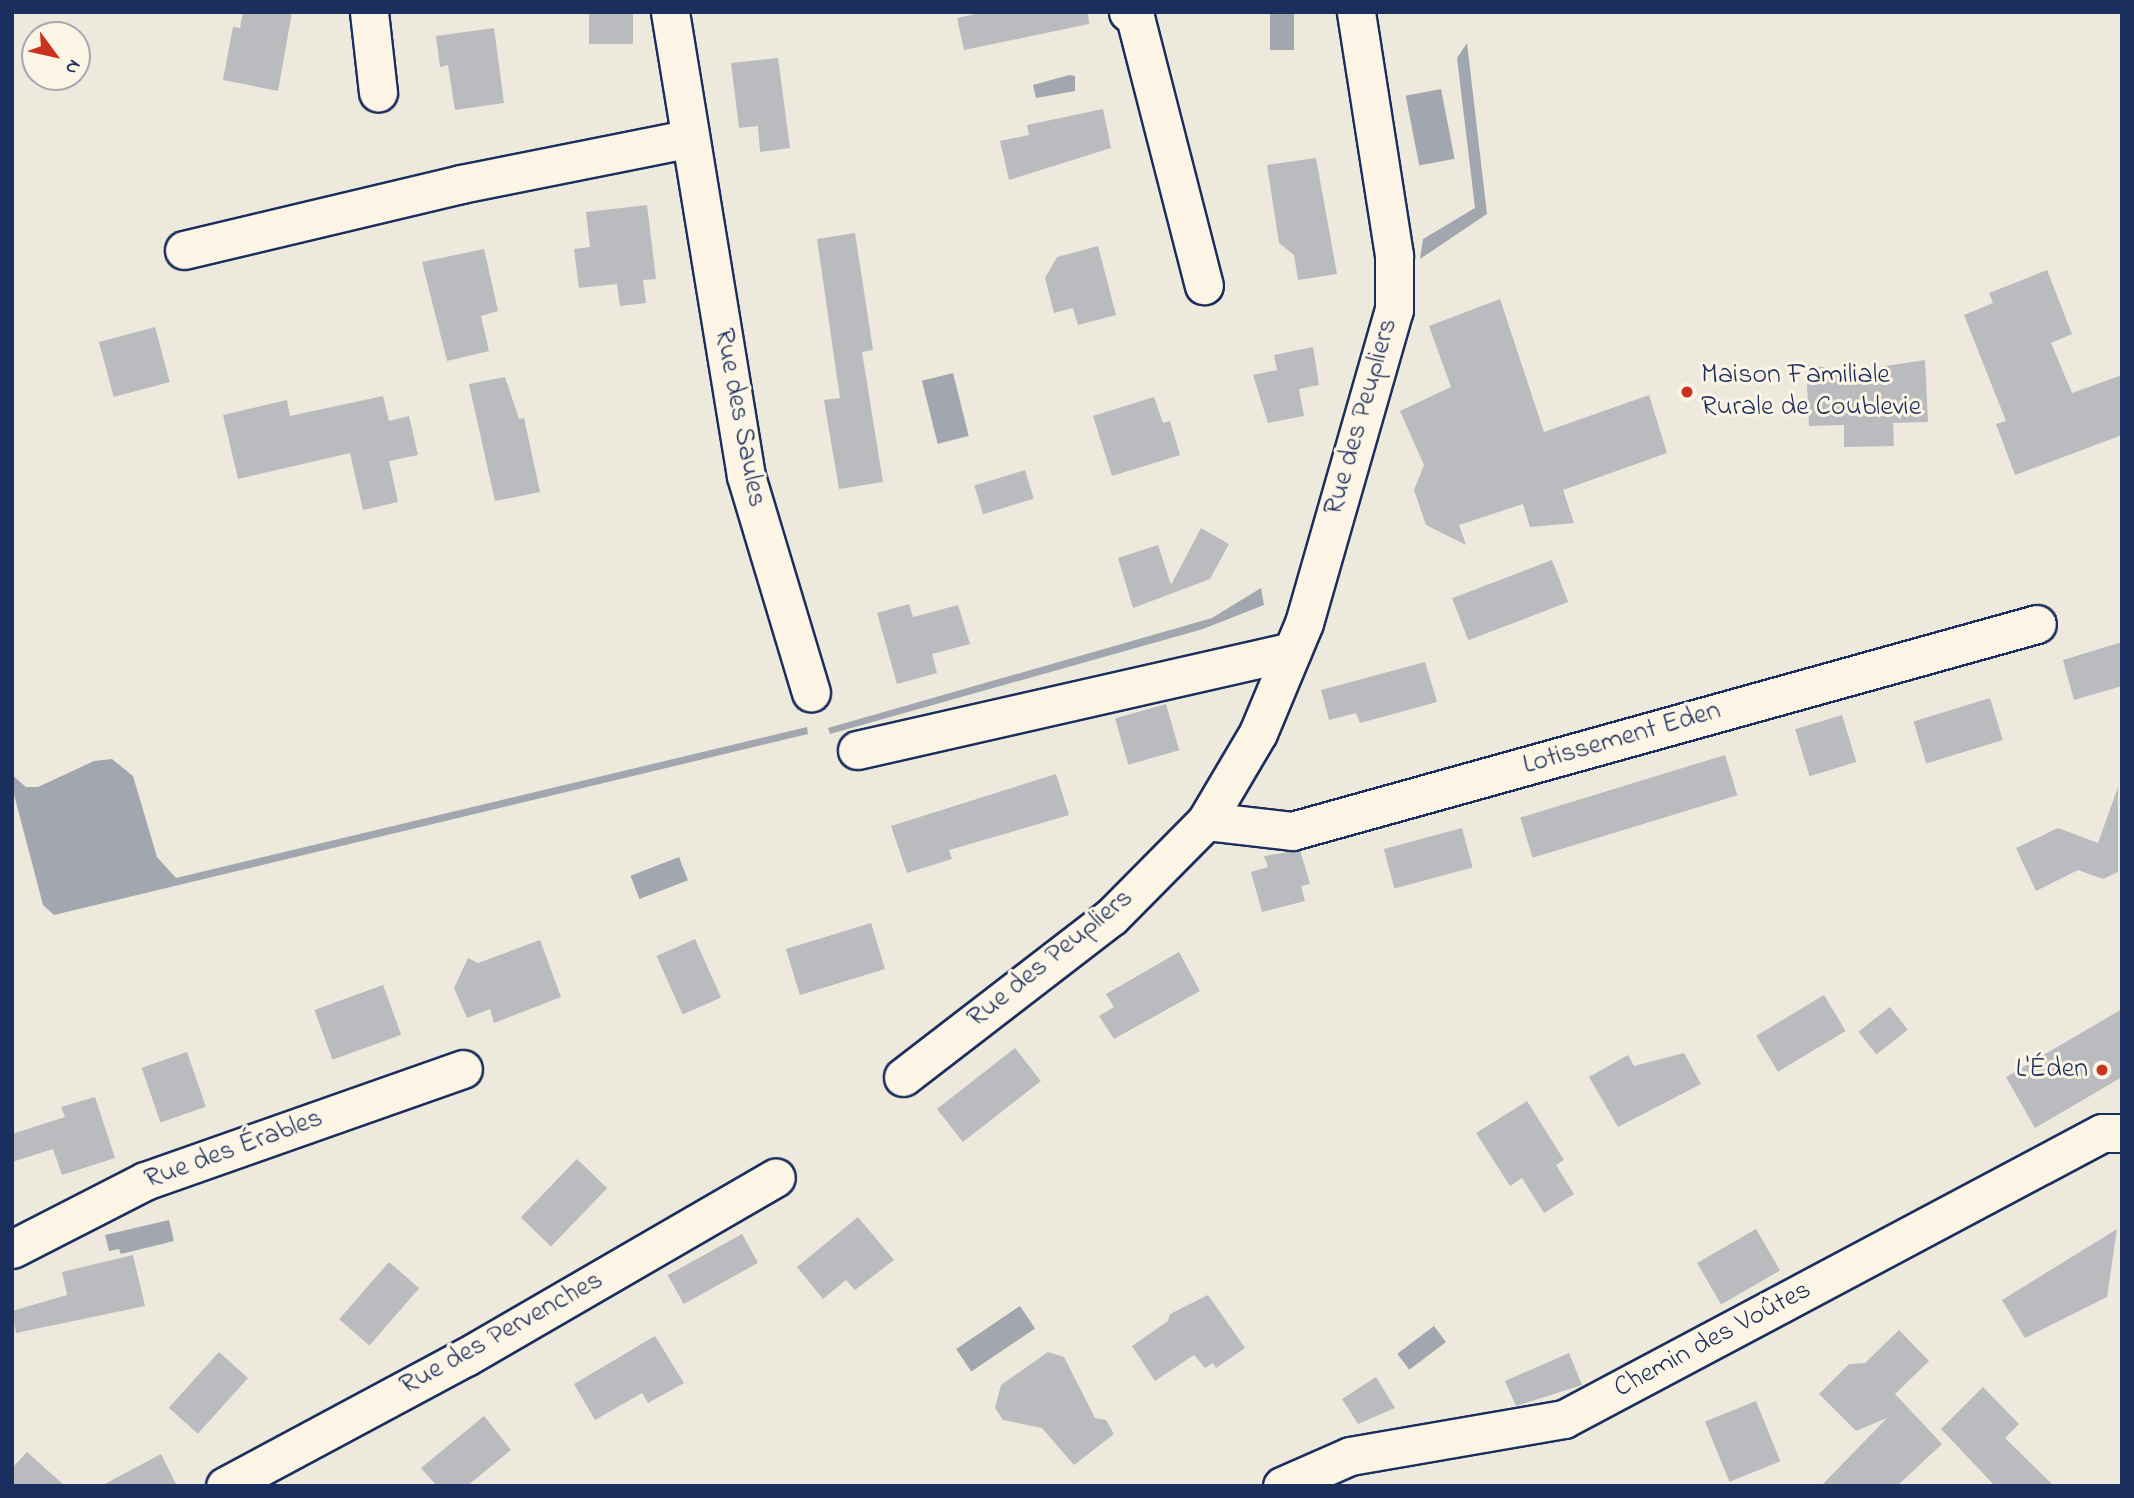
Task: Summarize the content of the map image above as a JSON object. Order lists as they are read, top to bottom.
{
  "streets": {
    "street": [
      "Rue des Peupliers",
      "Rue des Saules",
      "Lotissement Eden",
      "Rue des Érables",
      "Rue des Pervenches",
      "Chemin des Voûtes"
    ]
  },
  "crossings": [
    ["Rue des Peupliers", "Lotissement Eden"]
  ],
  "places": ["Maison Familiale Rurale de Coublevie", "L'Éden"],
  "north": "bottom right"
}
